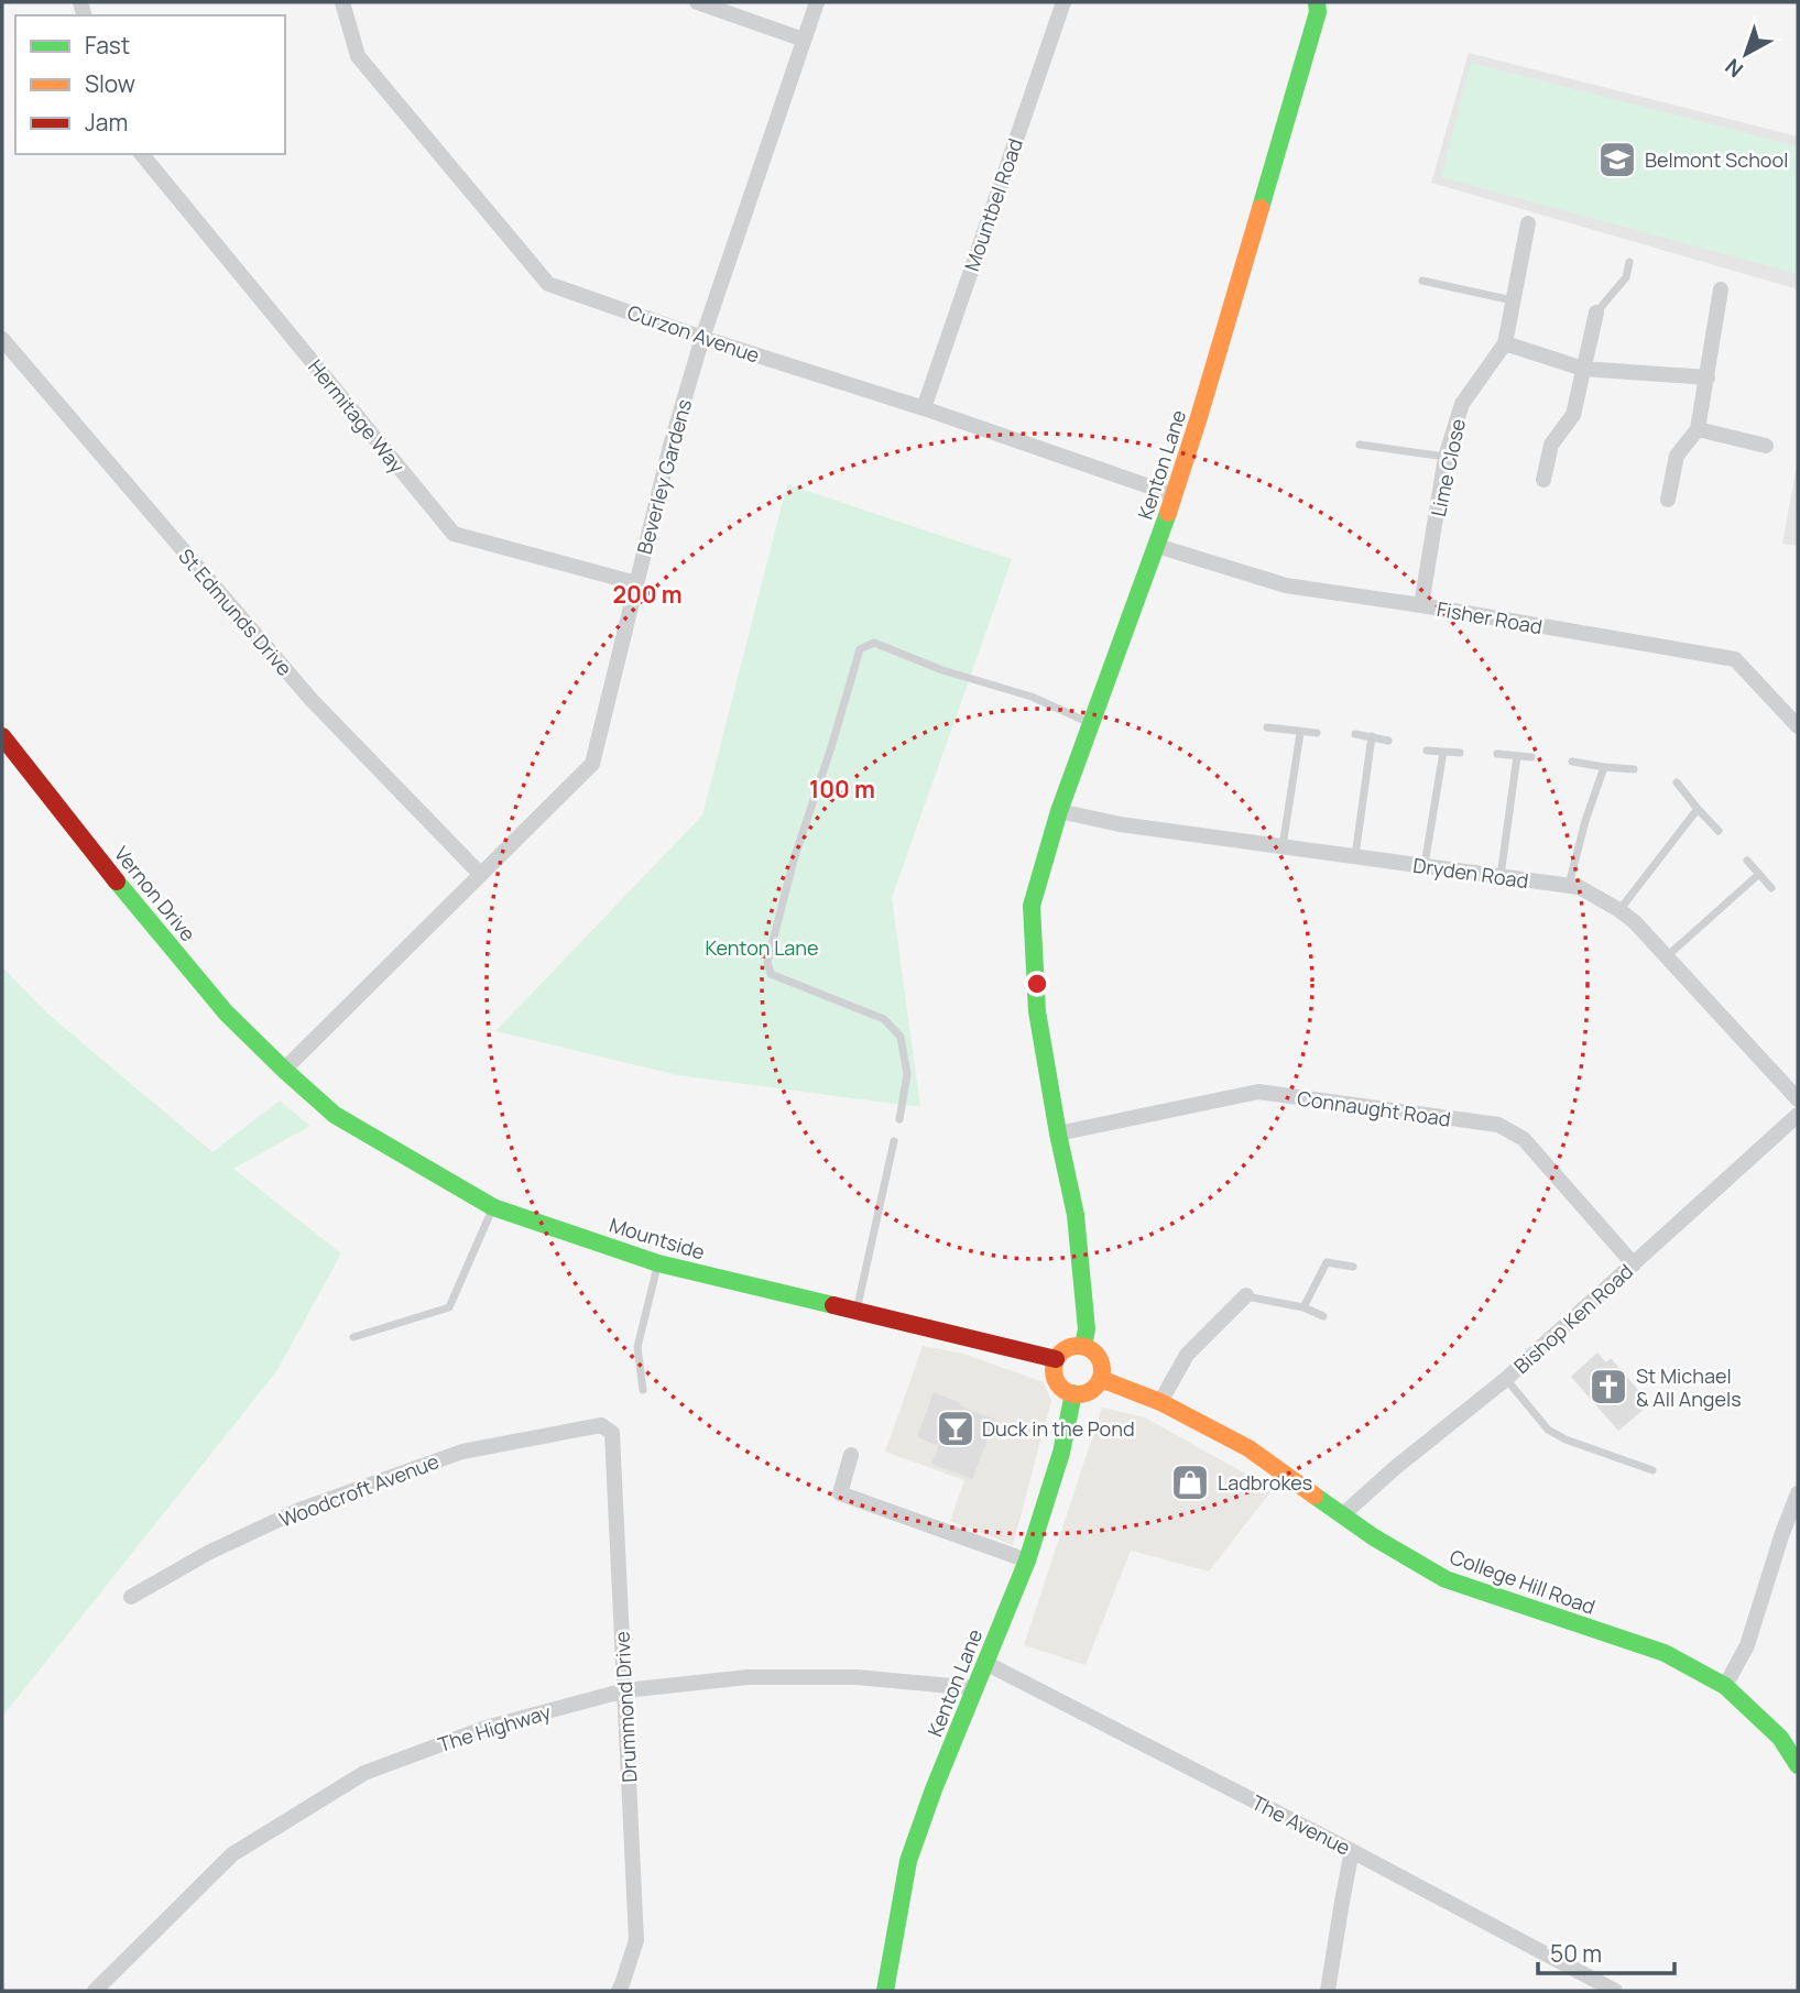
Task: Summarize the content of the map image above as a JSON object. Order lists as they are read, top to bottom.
{
  "streets": {
    "street": [
      "Mountbel Road",
      "Curzon Avenue",
      "Hermitage Way",
      "Kenton Lane",
      "Lime Close",
      "Beverley Gardens",
      "St Edmunds Drive",
      "Fisher Road",
      "Dryden Road",
      "Vernon Drive",
      "Connaught Road",
      "Mountside",
      "Bishop Ken Road",
      "Woodcroft Avenue",
      "College Hill Road",
      "Drummond Drive",
      "The Highway",
      "The Avenue"
    ]
  },
  "crossings": [
    ["Mountbel Road", "Curzon Avenue"],
    ["Curzon Avenue", "Kenton Lane"],
    ["Curzon Avenue", "Beverley Gardens"],
    ["Hermitage Way", "Beverley Gardens"],
    ["Kenton Lane", "Fisher Road"],
    ["Kenton Lane", "Dryden Road"],
    ["Kenton Lane", "Connaught Road"],
    ["Kenton Lane", "Mountside"],
    ["Kenton Lane", "College Hill Road"],
    ["Kenton Lane", "The Highway"],
    ["Kenton Lane", "The Avenue"],
    ["Lime Close", "Fisher Road"],
    ["Beverley Gardens", "St Edmunds Drive"],
    ["Beverley Gardens", "Vernon Drive"],
    ["Beverley Gardens", "Mountside"],
    ["Vernon Drive", "Mountside"],
    ["Connaught Road", "Bishop Ken Road"],
    ["Mountside", "College Hill Road"],
    ["Bishop Ken Road", "College Hill Road"],
    ["Woodcroft Avenue", "Drummond Drive"],
    ["Drummond Drive", "The Highway"]
  ],
  "parks": ["Kenton Lane"],
  "places": {
    "school or university": ["Belmont School"],
    "church": ["St Michael & All Angels"],
    "bar": ["Duck in the Pond"],
    "shop": ["Ladbrokes"]
  },
  "legend": ["Fast", "Slow", "Jam"],
  "scale_bar": "50 m",
  "north": "bottom left",
  "rings": ["200 m", "100 m"]
}
